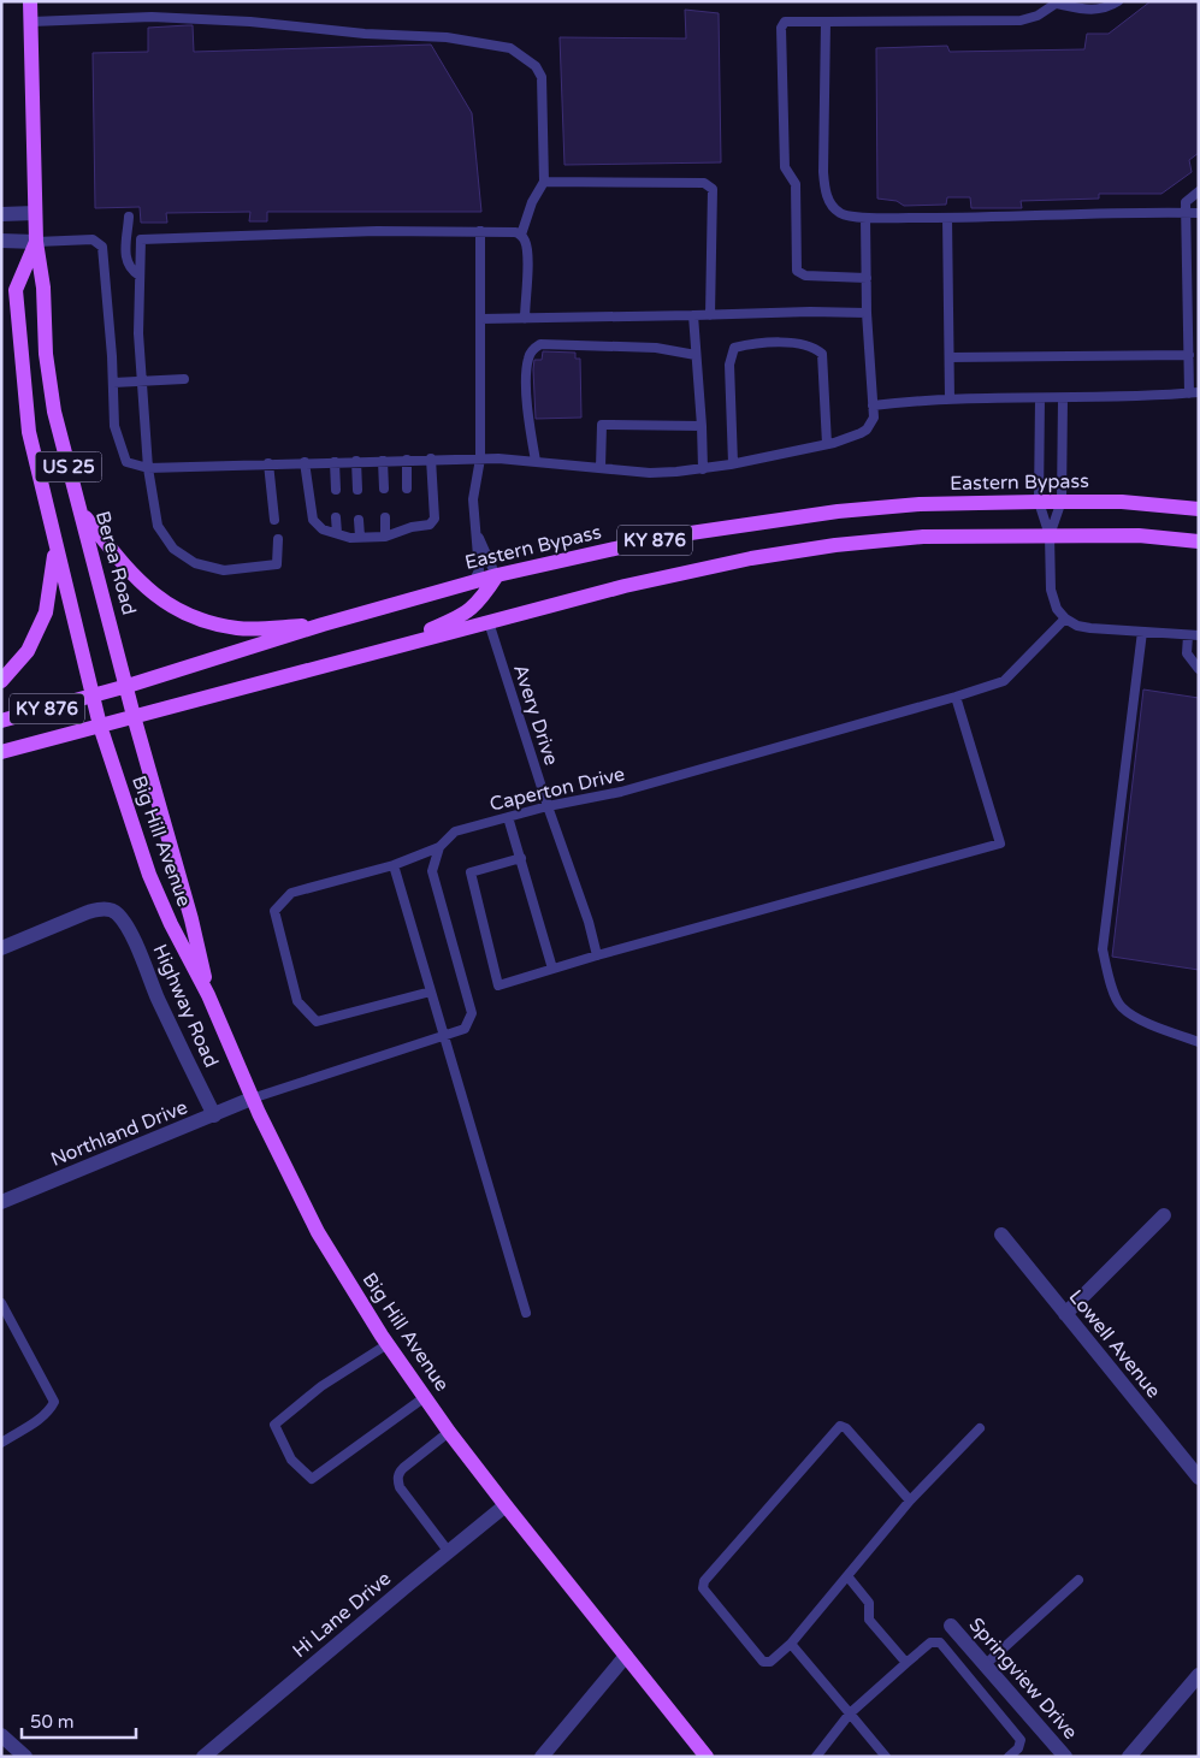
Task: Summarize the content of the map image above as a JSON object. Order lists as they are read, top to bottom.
{
  "streets": {
    "main road": [
      "US 25",
      "Eastern Bypass",
      "KY 876",
      "Berea Road",
      "Big Hill Avenue"
    ],
    "street": [
      "Highway Road",
      "Northland Drive",
      "Lowell Avenue",
      "Hi Lane Drive",
      "Springview Drive"
    ],
    "lane": ["Avery Drive", "Caperton Drive"]
  },
  "crossings": [
    ["Eastern Bypass", "Berea Road"],
    ["Eastern Bypass", "Big Hill Avenue"],
    ["KY 876", "Berea Road"],
    ["KY 876", "Avery Drive"],
    ["KY 876", "Big Hill Avenue"],
    ["Berea Road", "Big Hill Avenue"],
    ["Avery Drive", "Caperton Drive"],
    ["Big Hill Avenue", "Northland Drive"],
    ["Big Hill Avenue", "Hi Lane Drive"],
    ["Highway Road", "Northland Drive"]
  ],
  "scale_bar": "50 m"
}
